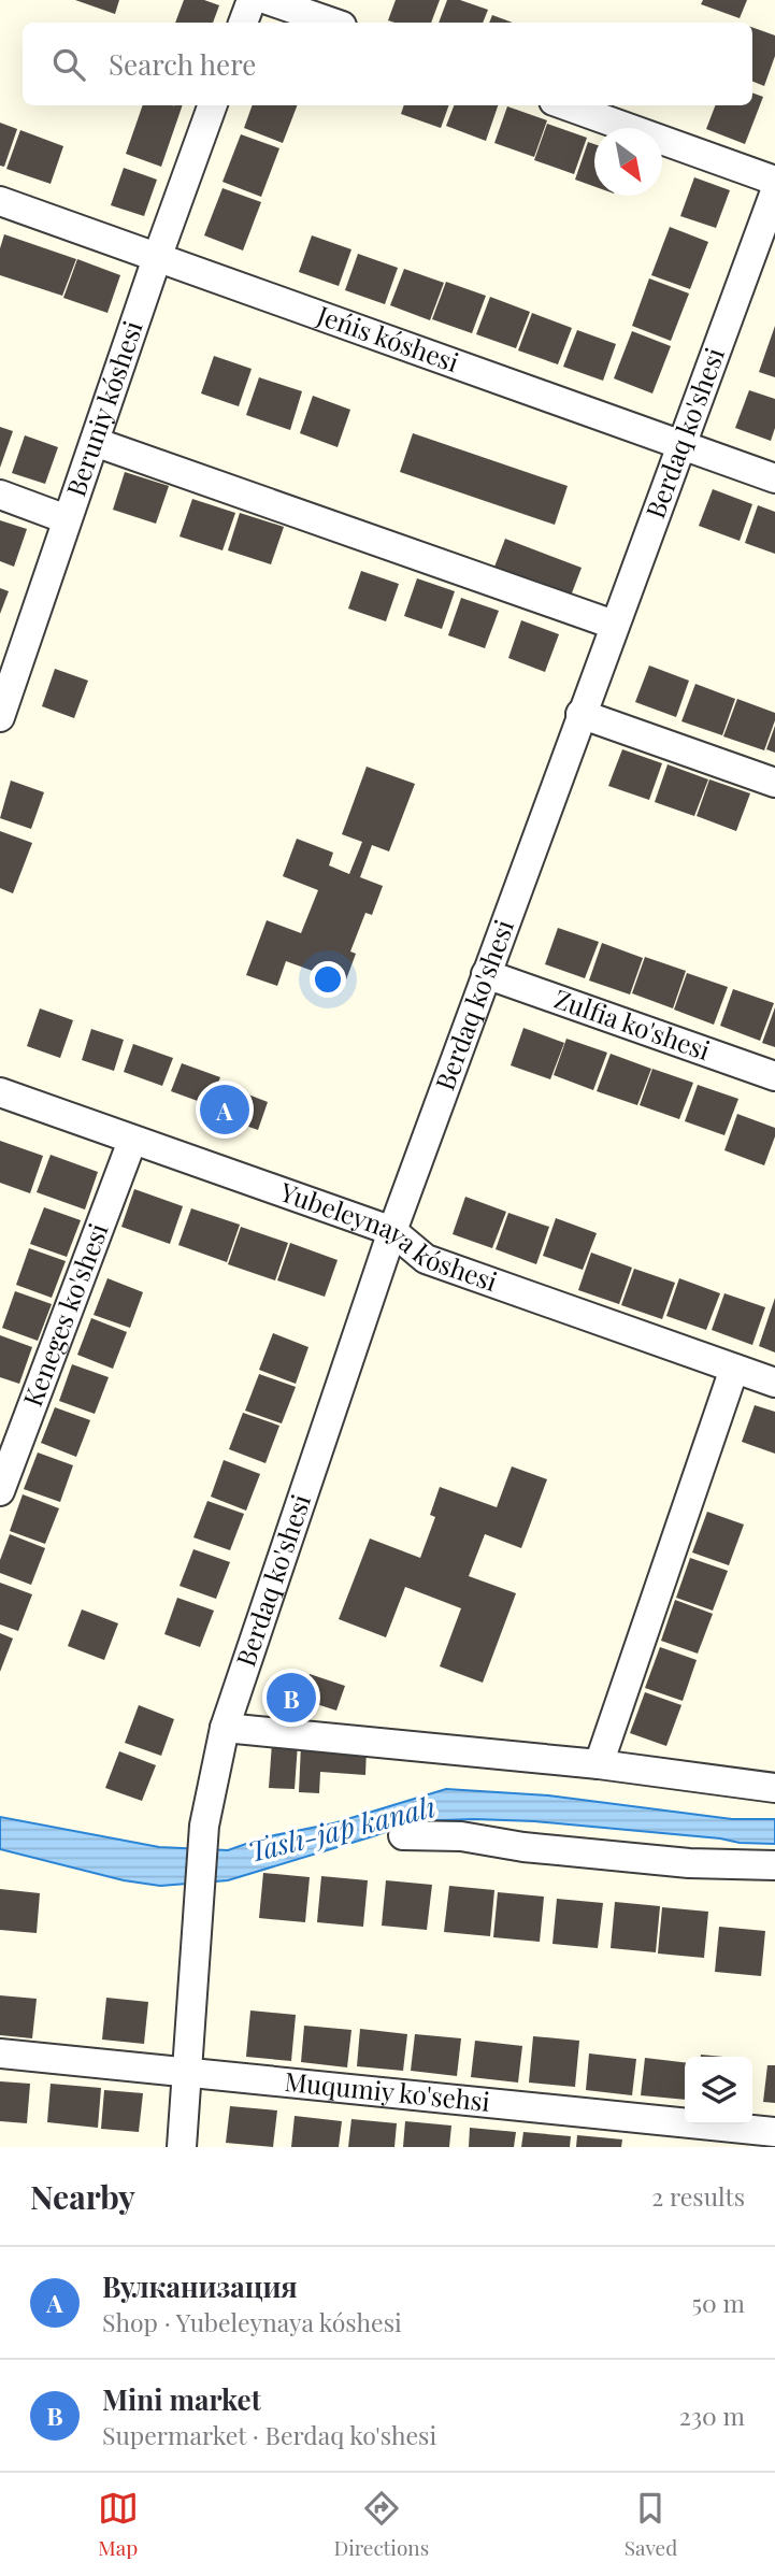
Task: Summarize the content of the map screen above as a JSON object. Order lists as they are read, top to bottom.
{
  "streets": {
    "street": [
      "Jeńis kóshesi",
      "Beruniy kóshesi",
      "Berdaq ko'shesi",
      "Zulfia ko'shesi",
      "Yubeleynaya kóshesi",
      "Keneges ko'shesi",
      "Muqumiy ko'sehsi"
    ]
  },
  "crossings": [
    ["Jeńis kóshesi", "Beruniy kóshesi"],
    ["Jeńis kóshesi", "Berdaq ko'shesi"],
    ["Berdaq ko'shesi", "Zulfia ko'shesi"],
    ["Berdaq ko'shesi", "Yubeleynaya kóshesi"],
    ["Berdaq ko'shesi", "Muqumiy ko'sehsi"],
    ["Yubeleynaya kóshesi", "Keneges ko'shesi"]
  ],
  "water": ["Taslı-jap kanalı"],
  "north": "bottom right",
  "page": {
    "search": "Search here",
    "pins": ["A", "B"],
    "heading": ["Nearby", "2 results"],
    "list": [
      {
        "mark": "A",
        "name": "Вулканизация",
        "note": "Shop · Yubeleynaya kóshesi",
        "value": "50 m"
      },
      {
        "mark": "B",
        "name": "Mini market",
        "note": "Supermarket · Berdaq ko'shesi",
        "value": "230 m"
      }
    ],
    "nav": ["Map", "Directions", "Saved"]
  }
}
